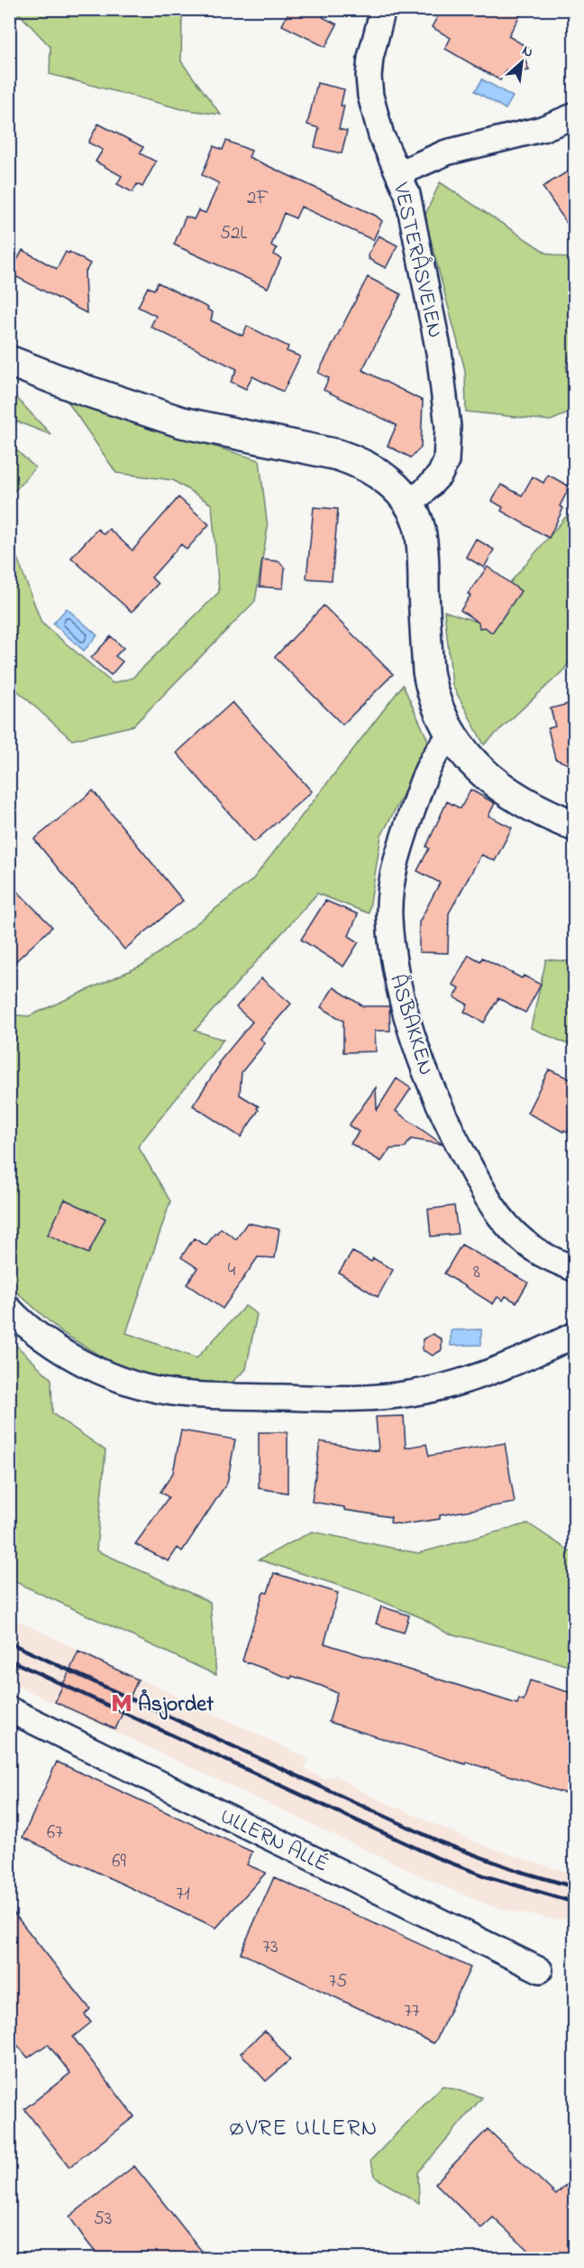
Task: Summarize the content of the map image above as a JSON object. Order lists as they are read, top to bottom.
{
  "streets": {
    "street": ["VESTERÅSVEIEN", "ÅSBAKKEN", "ULLERN ALLÉ"]
  },
  "districts": ["ØVRE ULLERN"],
  "places": {
    "metro station": ["Åsjordet"]
  },
  "house_numbers": [
    "2F",
    "52L",
    "4",
    "8",
    "67",
    "69",
    "71",
    "73",
    "75",
    "77",
    "53"
  ],
  "north": "top right"
}
